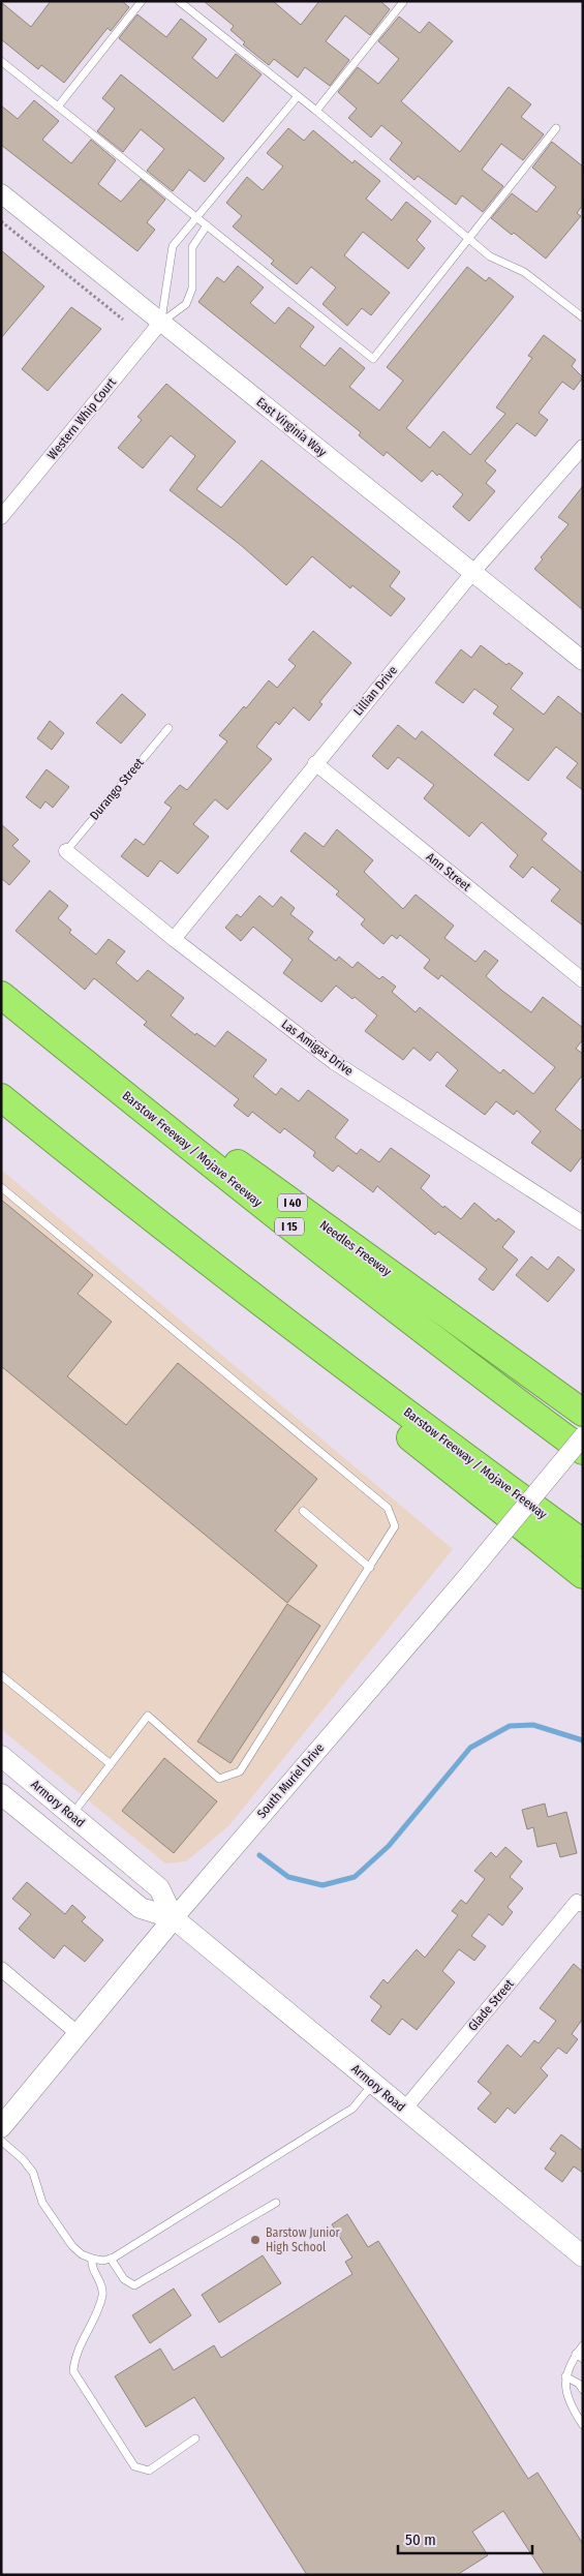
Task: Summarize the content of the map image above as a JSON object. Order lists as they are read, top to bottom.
{
  "streets": {
    "highway": [
      "Barstow Freeway / Mojave Freeway",
      "I 40",
      "I 15",
      "Needles Freeway"
    ],
    "main road": ["South Muriel Drive", "Armory Road"],
    "street": [
      "Western Whip Court",
      "East Virginia Way",
      "Lillian Drive",
      "Ann Street",
      "Las Amigas Drive",
      "Glade Street"
    ],
    "lane": ["Durango Street"]
  },
  "crossings": [
    ["Western Whip Court", "East Virginia Way"],
    ["East Virginia Way", "Lillian Drive"],
    ["Lillian Drive", "Ann Street"],
    ["Lillian Drive", "Las Amigas Drive"],
    ["Durango Street", "Las Amigas Drive"],
    ["Barstow Freeway / Mojave Freeway", "Needles Freeway"],
    ["South Muriel Drive", "Armory Road"],
    ["Armory Road", "Glade Street"]
  ],
  "places": ["Barstow Junior High School"],
  "scale_bar": "50 m"
}
